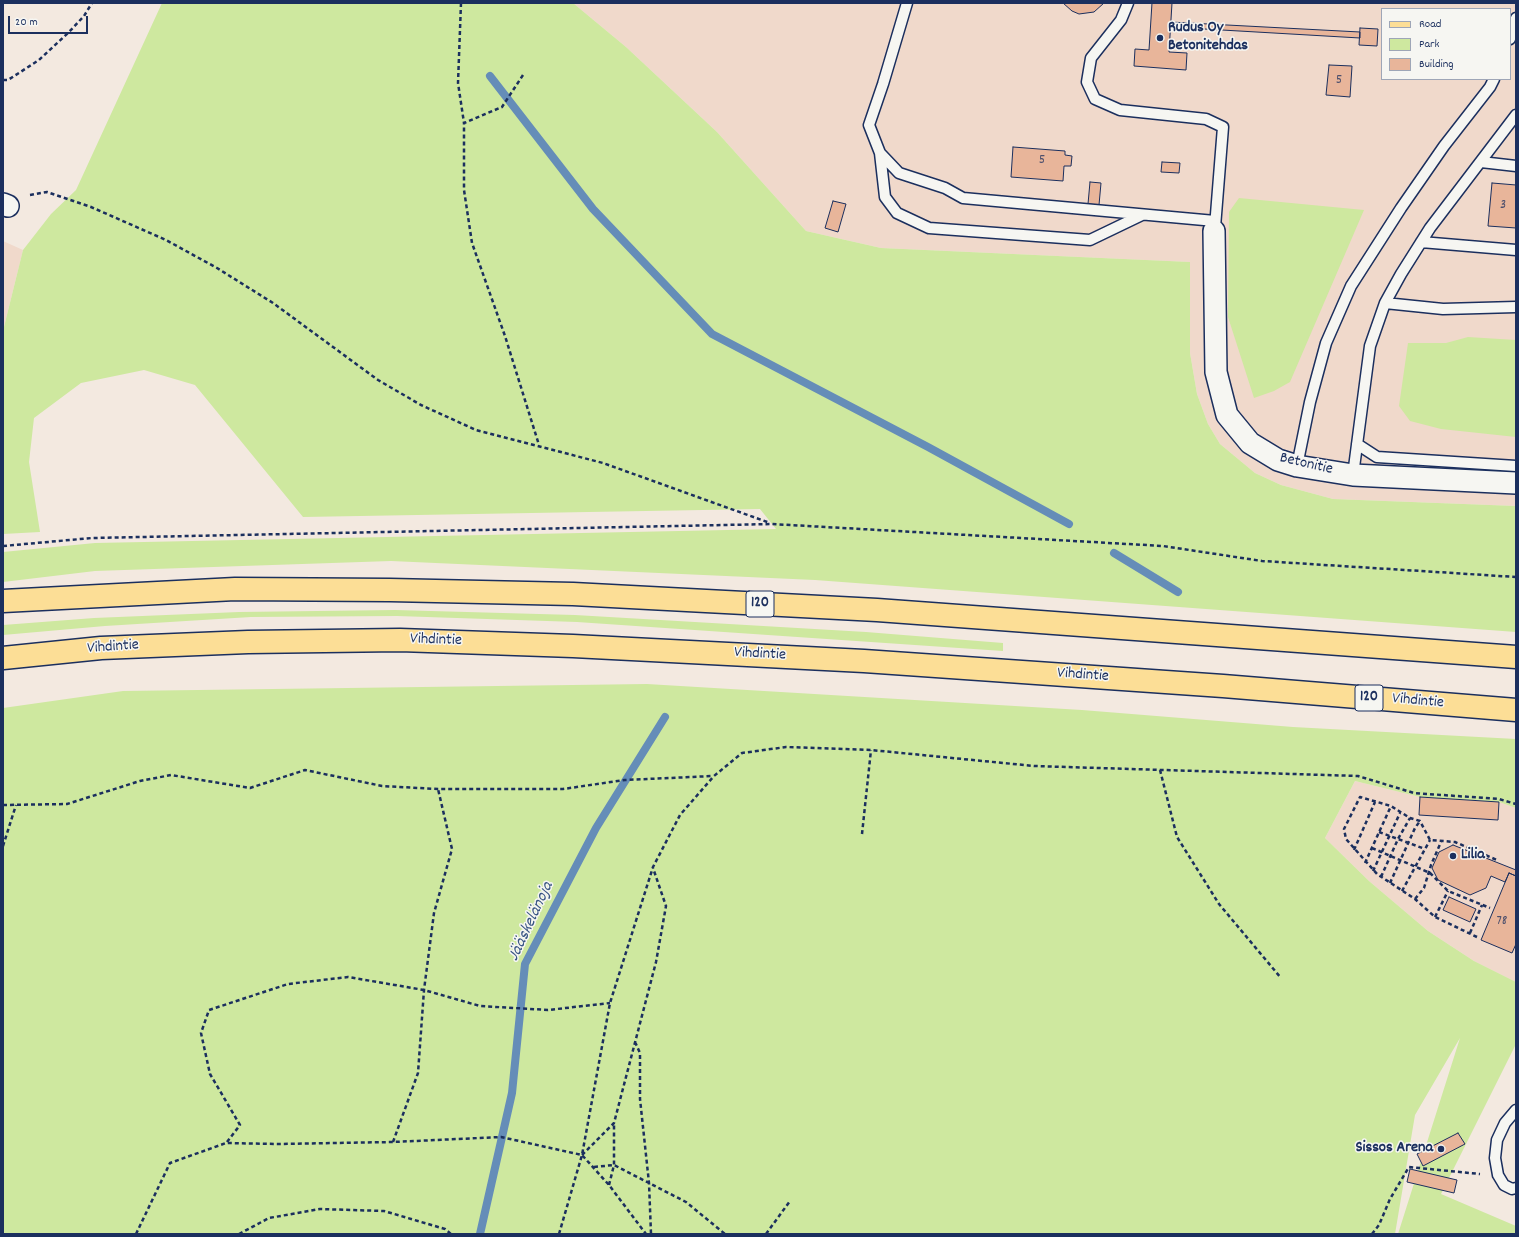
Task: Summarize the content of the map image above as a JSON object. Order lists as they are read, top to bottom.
{
  "streets": {
    "main road": ["120", "Vihdintie"],
    "street": ["Betonitie"]
  },
  "water": ["Jääskelänoja"],
  "places": ["Rudus Oy Betonitehdas", "Lilia", "Sissos Arena"],
  "house_numbers": [
    "5",
    "5",
    "3",
    "78"
  ],
  "legend": ["Road", "Park", "Building"],
  "scale_bar": "20 m"
}
